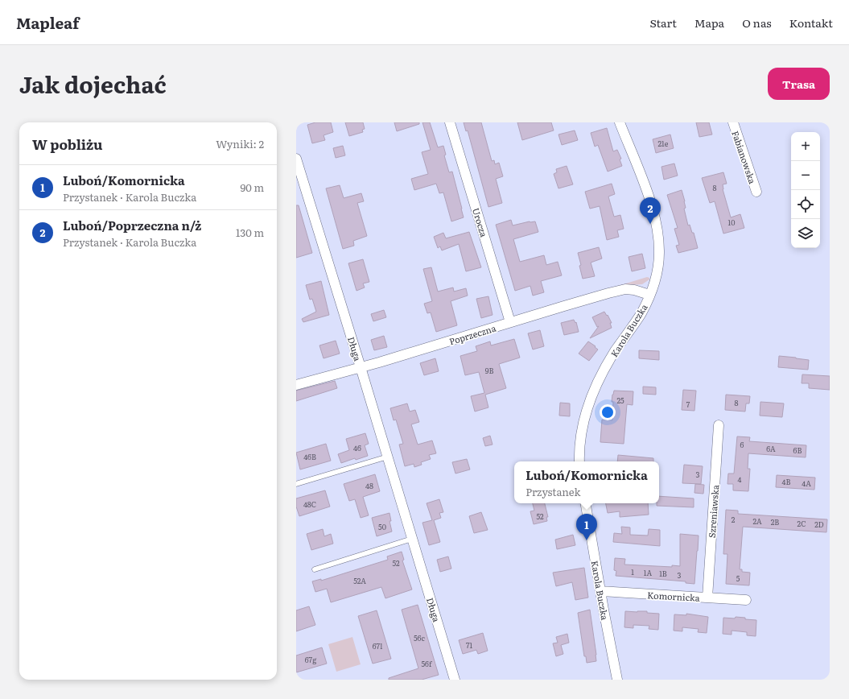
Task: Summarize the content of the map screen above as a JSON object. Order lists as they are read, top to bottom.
{
  "streets": {
    "street": [
      "Fabianowska",
      "Urocza",
      "Karola Buczka",
      "Poprzeczna",
      "Długa",
      "Szreniawska",
      "Komornicka"
    ]
  },
  "crossings": [
    ["Urocza", "Poprzeczna"],
    ["Karola Buczka", "Poprzeczna"],
    ["Karola Buczka", "Komornicka"],
    ["Poprzeczna", "Długa"],
    ["Szreniawska", "Komornicka"]
  ],
  "house_numbers": [
    "21e",
    "8",
    "10",
    "9B",
    "25",
    "8",
    "7",
    "6",
    "46",
    "6A",
    "6B",
    "46B",
    "3",
    "4",
    "4B",
    "4A",
    "48",
    "48C",
    "52",
    "2",
    "2A",
    "2B",
    "2C",
    "2D",
    "50",
    "52",
    "1",
    "1A",
    "1B",
    "3",
    "5",
    "52A",
    "56c",
    "71",
    "67l",
    "67g",
    "56f"
  ],
  "page": {
    "header": "Mapleaf",
    "nav": [
      "Start",
      "Mapa",
      "O nas",
      "Kontakt"
    ],
    "title": "Jak dojechać",
    "buttons": "Trasa",
    "heading": ["W pobliżu", "Wyniki: 2"],
    "map_buttons": ["+", "−"],
    "list": [
      {
        "mark": "1",
        "name": "Luboń/Komornicka",
        "note": "Przystanek · Karola Buczka",
        "value": "90 m"
      },
      {
        "mark": "2",
        "name": "Luboń/Poprzeczna n/ż",
        "note": "Przystanek · Karola Buczka",
        "value": "130 m"
      }
    ],
    "pins": ["2", "1"],
    "popup": ["Luboń/Komornicka", "Przystanek"]
  }
}
